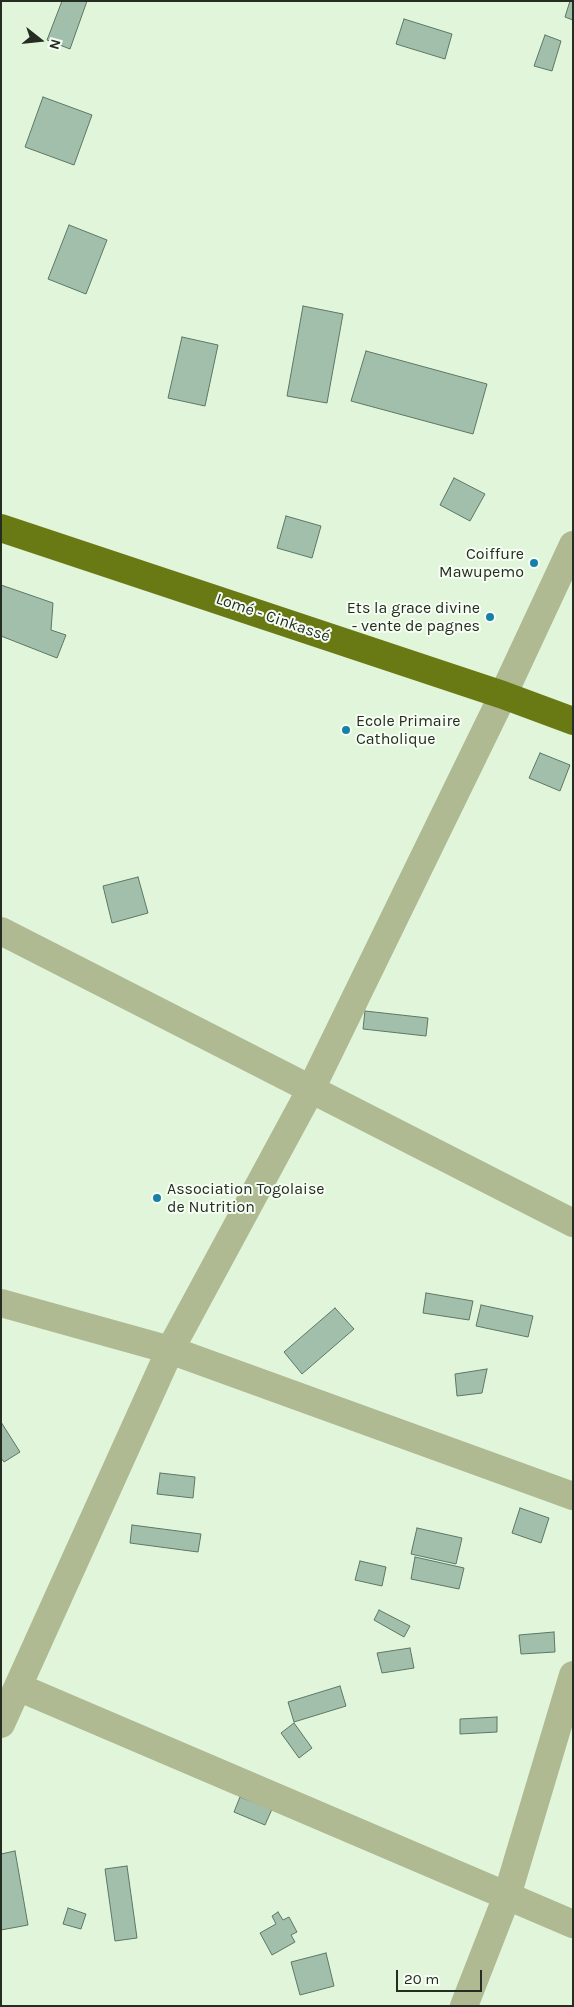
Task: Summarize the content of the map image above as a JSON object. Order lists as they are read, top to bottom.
{
  "streets": {
    "highway": ["Lomé - Cinkassé"]
  },
  "places": [
    "Coiffure Mawupemo",
    "Ets la grace divine - vente de pagnes",
    "Ecole Primaire Catholique",
    "Association Togolaise de Nutrition"
  ],
  "scale_bar": "20 m",
  "north": "right"
}
